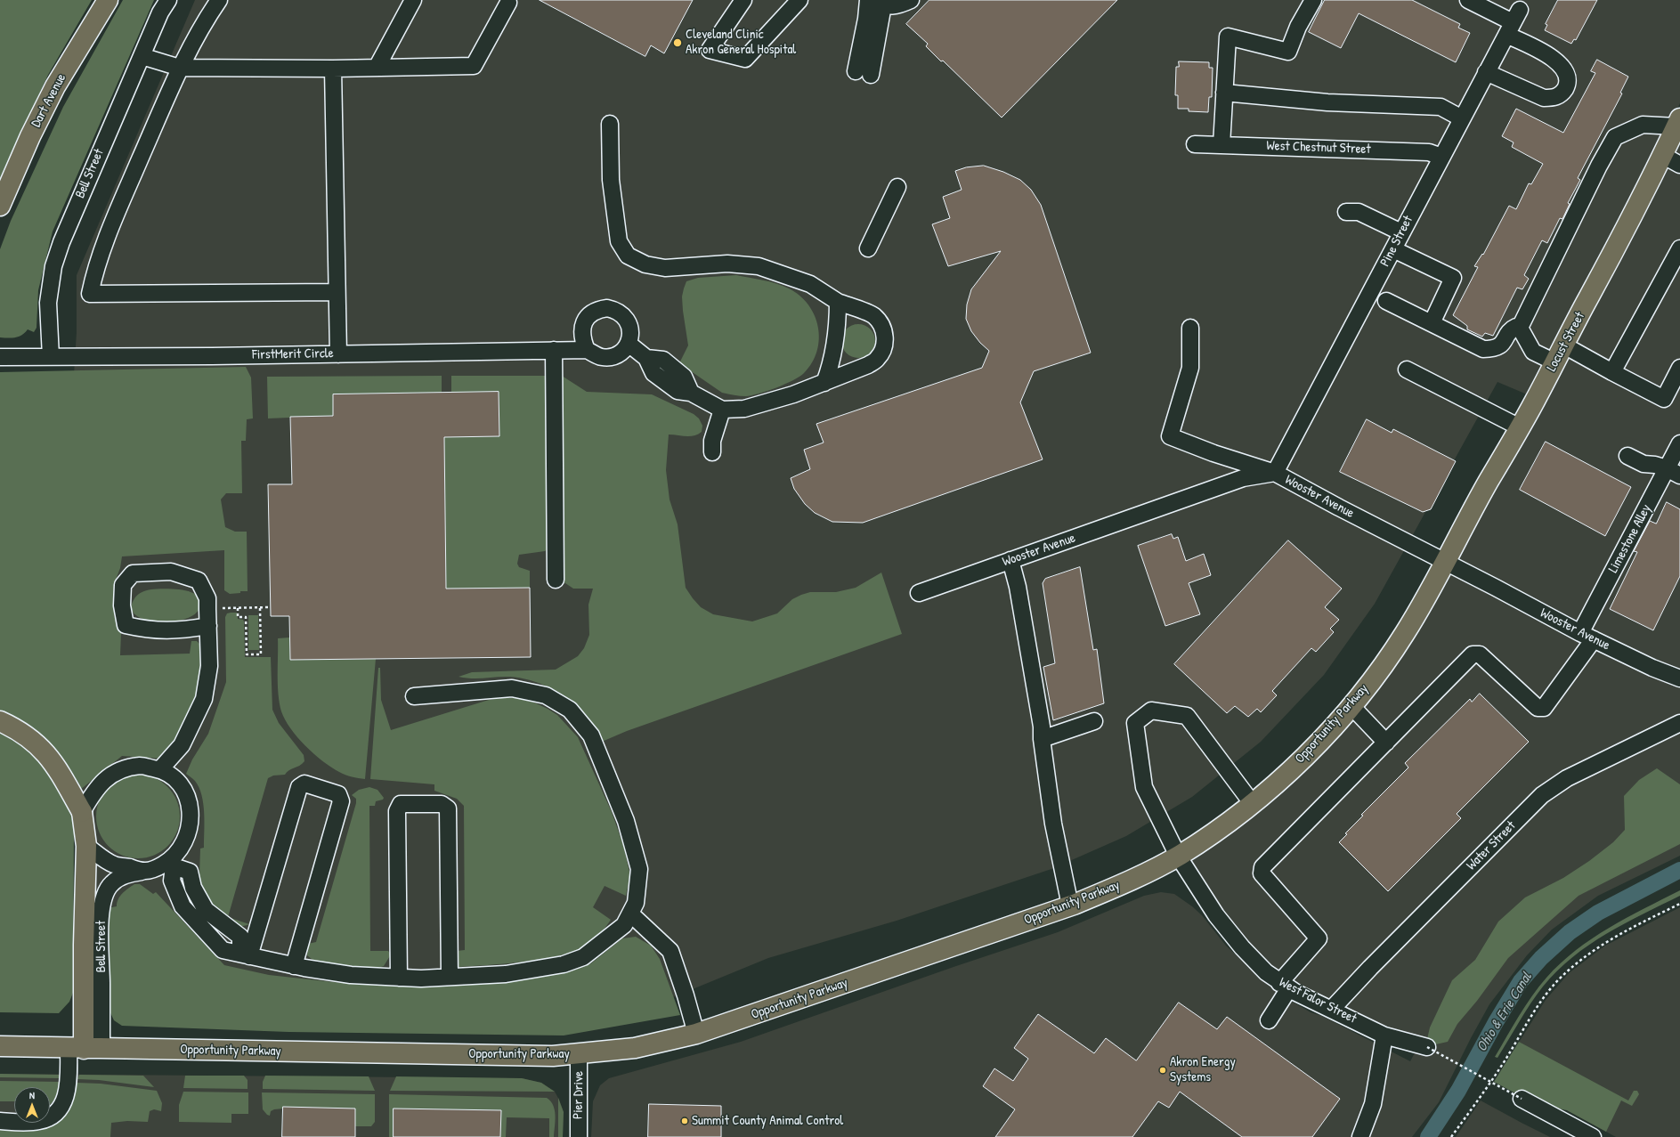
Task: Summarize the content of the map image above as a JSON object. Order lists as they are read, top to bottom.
{
  "streets": {
    "main road": [
      "Dart Avenue",
      "Bell Street",
      "Locust Street",
      "Opportunity Parkway"
    ],
    "street": [
      "West Chestnut Street",
      "Pine Street",
      "FirstMerit Circle",
      "Wooster Avenue",
      "Limestone Alley",
      "Water Street",
      "West Falor Street",
      "Pier Drive"
    ]
  },
  "crossings": [
    ["West Chestnut Street", "Pine Street"],
    ["Bell Street", "FirstMerit Circle"],
    ["Bell Street", "Opportunity Parkway"],
    ["Pine Street", "Wooster Avenue"],
    ["Locust Street", "Wooster Avenue"],
    ["Locust Street", "Opportunity Parkway"],
    ["Wooster Avenue", "Limestone Alley"],
    ["Wooster Avenue", "Opportunity Parkway"],
    ["Opportunity Parkway", "West Falor Street"],
    ["Opportunity Parkway", "Pier Drive"],
    ["Water Street", "West Falor Street"]
  ],
  "water": ["Ohio & Erie Canal"],
  "places": ["Cleveland Clinic Akron General Hospital", "Akron Energy Systems", "Summit County Animal Control"],
  "north": "top"
}
